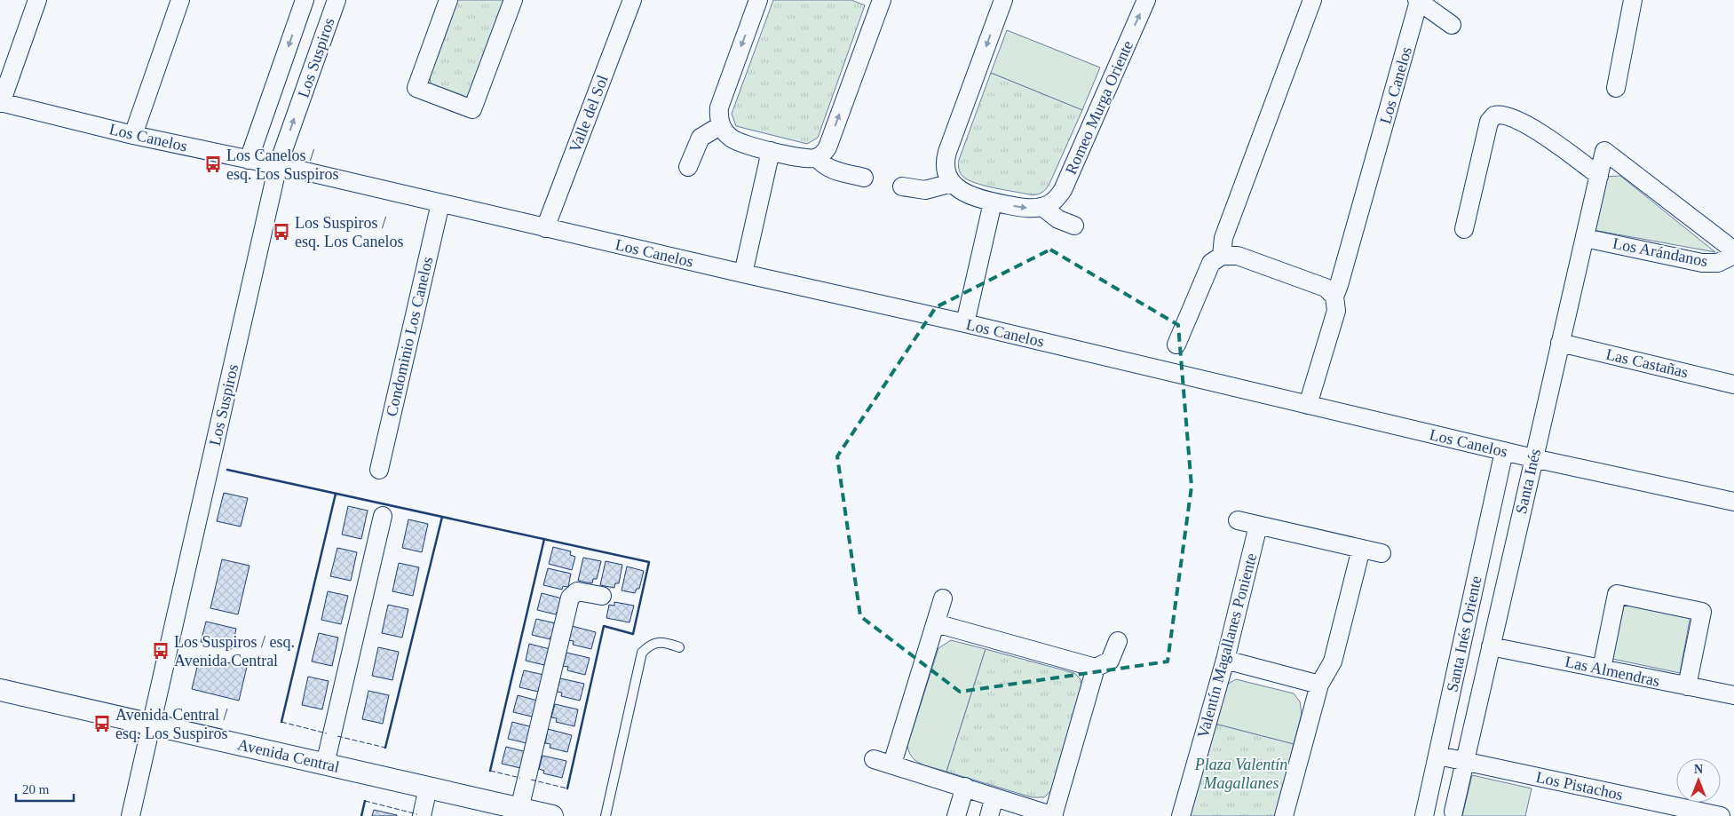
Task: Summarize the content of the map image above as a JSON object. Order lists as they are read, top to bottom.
{
  "streets": {
    "street": [
      "Los Suspiros",
      "Los Canelos",
      "Romeo Murga Oriente",
      "Valle del Sol",
      "Los Arándanos",
      "Condominio Los Canelos",
      "Las Castañas",
      "Santa Inés",
      "Santa Inés Oriente",
      "Valentín Magallanes Poniente",
      "Las Almendras",
      "Avenida Central",
      "Los Pistachos"
    ]
  },
  "crossings": [
    ["Los Suspiros", "Los Canelos"],
    ["Los Suspiros", "Avenida Central"],
    ["Los Canelos", "Valle del Sol"],
    ["Los Canelos", "Condominio Los Canelos"],
    ["Los Canelos", "Santa Inés"],
    ["Los Canelos", "Santa Inés Oriente"],
    ["Los Arándanos", "Santa Inés"],
    ["Las Castañas", "Santa Inés"],
    ["Santa Inés", "Las Almendras"],
    ["Santa Inés", "Los Pistachos"],
    ["Santa Inés Oriente", "Los Pistachos"]
  ],
  "parks": ["Plaza Valentín Magallanes"],
  "places": {
    "bus stop": [
      "Los Canelos / esq. Los Suspiros",
      "Los Suspiros / esq. Los Canelos",
      "Los Suspiros / esq. Avenida Central",
      "Avenida Central / esq. Los Suspiros"
    ]
  },
  "scale_bar": "20 m",
  "north": "top"
}
